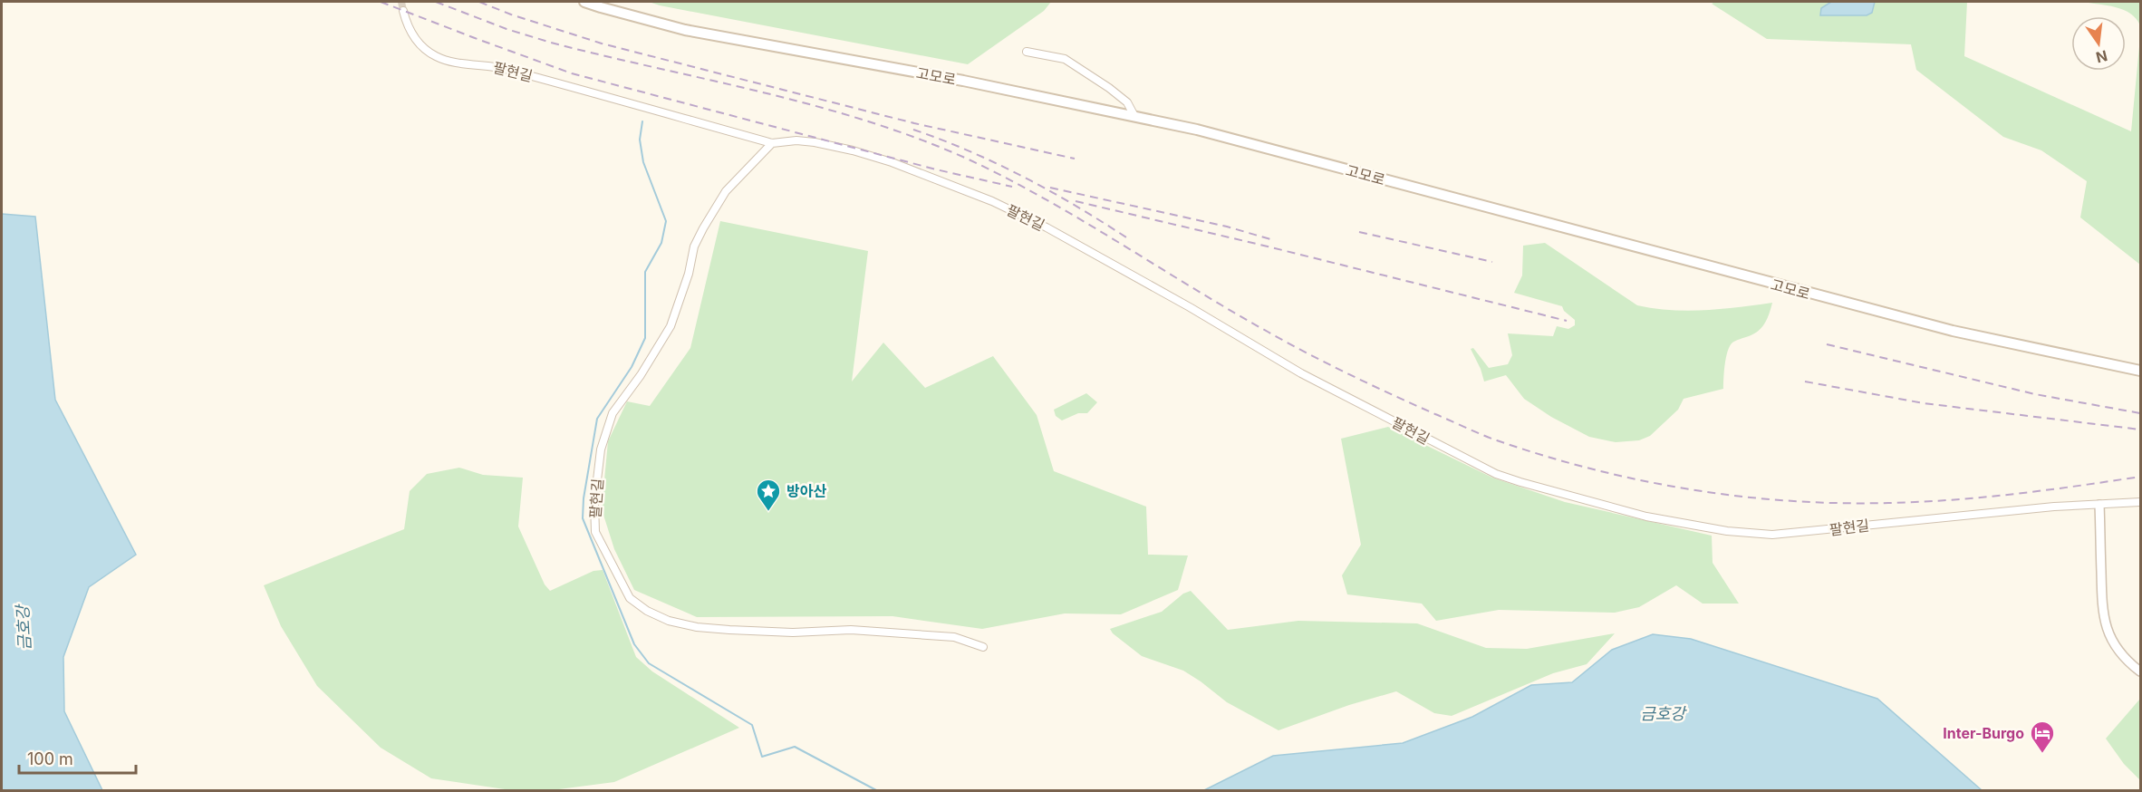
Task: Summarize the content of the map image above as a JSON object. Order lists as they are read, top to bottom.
{
  "streets": {
    "main road": ["고모로"],
    "street": ["팔현길"]
  },
  "water": ["금호강"],
  "places": {
    "place": ["방아산"],
    "hotel": ["Inter-Burgo"]
  },
  "scale_bar": "100 m",
  "north": "bottom"
}
